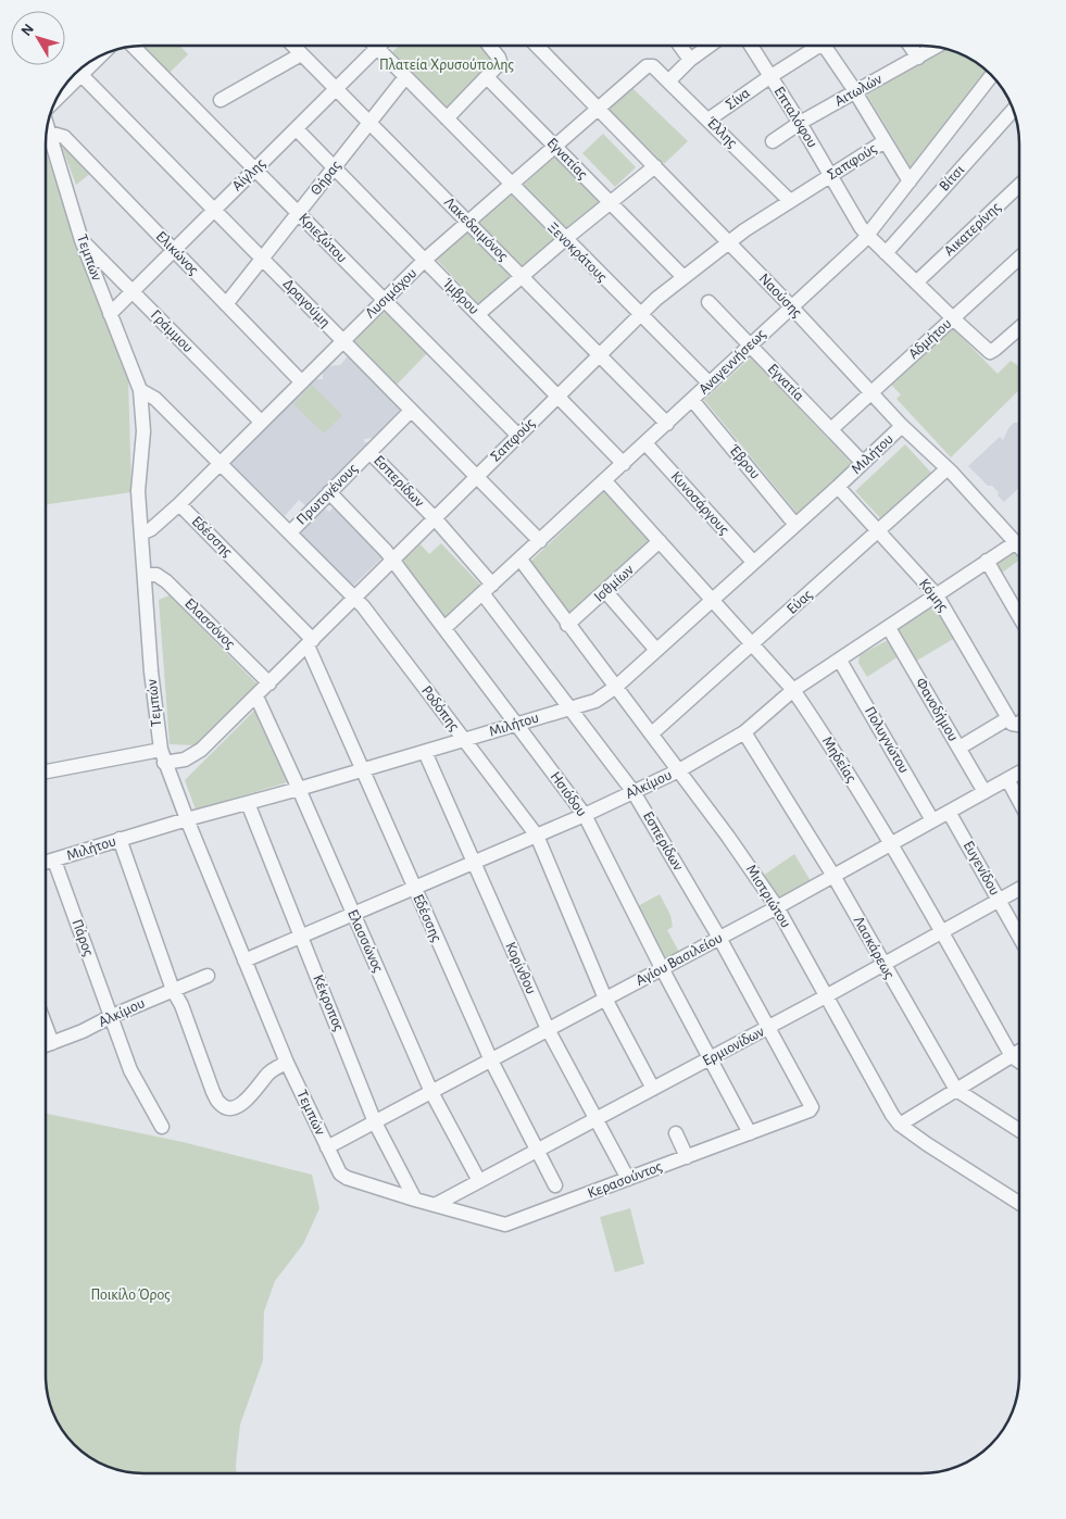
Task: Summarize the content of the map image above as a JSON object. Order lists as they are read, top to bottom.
{
  "streets": {
    "street": [
      "Αιτωλών",
      "Σίνα",
      "Επταλόφου",
      "Έλλης",
      "Εγνατίας",
      "Σαπφούς",
      "Αίγλης",
      "Θήρας",
      "Βίτσι",
      "Λακεδαιμόνος",
      "Αικατερίνης",
      "Κριεζώτου",
      "Ξενοκράτους",
      "Ελικώνος",
      "Τεμπών",
      "Λυσιμάχου",
      "Ναούσης",
      "Ίμβρου",
      "Δραγούμη",
      "Γράμμου",
      "Αδμήτου",
      "Αναγεννήσεως",
      "Εγνατία",
      "Μιλήτου",
      "Έβρου",
      "Εσπερίδων",
      "Πρωτογένους",
      "Κυνοσάργους",
      "Εδέσσης",
      "Ισθμίων",
      "Κόμης",
      "Εύας",
      "Ελασσόνος",
      "Ροδόπης",
      "Φανοδήμου",
      "Πολυγνώτου",
      "Μηδείας",
      "Αλκίμου",
      "Ησιόδου",
      "Ευγενίδου",
      "Μιστριώτου",
      "Πάρος",
      "Ελασσώνος",
      "Λασκάρεως",
      "Αγίου Βασιλείου",
      "Κορίνθου",
      "Κέκροπος",
      "Ερμιονίδων",
      "Κερασούντος"
    ]
  },
  "crossings": [
    ["Αιτωλών", "Επταλόφου"],
    ["Σίνα", "Επταλόφου"],
    ["Σίνα", "Έλλης"],
    ["Επταλόφου", "Σαπφούς"],
    ["Επταλόφου", "Βίτσι"],
    ["Επταλόφου", "Αικατερίνης"],
    ["Επταλόφου", "Αδμήτου"],
    ["Επταλόφου", "Αναγεννήσεως"],
    ["Έλλης", "Σαπφούς"],
    ["Έλλης", "Λυσιμάχου"],
    ["Εγνατίας", "Σαπφούς"],
    ["Εγνατίας", "Λυσιμάχου"],
    ["Σαπφούς", "Λακεδαιμόνος"],
    ["Σαπφούς", "Κριεζώτου"],
    ["Σαπφούς", "Ξενοκράτους"],
    ["Σαπφούς", "Τεμπών"],
    ["Σαπφούς", "Ναούσης"],
    ["Σαπφούς", "Ίμβρου"],
    ["Σαπφούς", "Δραγούμη"],
    ["Σαπφούς", "Εσπερίδων"],
    ["Σαπφούς", "Εδέσσης"],
    ["Σαπφούς", "Ελασσόνος"],
    ["Σαπφούς", "Ροδόπης"],
    ["Σαπφούς", "Ησιόδου"],
    ["Σαπφούς", "Ελασσώνος"],
    ["Αίγλης", "Λακεδαιμόνος"],
    ["Αίγλης", "Κριεζώτου"],
    ["Αίγλης", "Ξενοκράτους"],
    ["Αίγλης", "Ελικώνος"],
    ["Αίγλης", "Τεμπών"],
    ["Αίγλης", "Ίμβρου"],
    ["Αίγλης", "Δραγούμη"],
    ["Αίγλης", "Γράμμου"],
    ["Θήρας", "Λακεδαιμόνος"],
    ["Θήρας", "Κριεζώτου"],
    ["Θήρας", "Ξενοκράτους"],
    ["Θήρας", "Ελικώνος"],
    ["Θήρας", "Ίμβρου"],
    ["Θήρας", "Δραγούμη"],
    ["Λακεδαιμόνος", "Λυσιμάχου"],
    ["Λακεδαιμόνος", "Αναγεννήσεως"],
    ["Κριεζώτου", "Λυσιμάχου"],
    ["Ξενοκράτους", "Λυσιμάχου"],
    ["Ξενοκράτους", "Αναγεννήσεως"],
    ["Ελικώνος", "Τεμπών"],
    ["Ελικώνος", "Λυσιμάχου"],
    ["Τεμπών", "Λυσιμάχου"],
    ["Τεμπών", "Γράμμου"],
    ["Τεμπών", "Μιλήτου"],
    ["Τεμπών", "Ελασσόνος"],
    ["Τεμπών", "Ροδόπης"],
    ["Τεμπών", "Αλκίμου"],
    ["Τεμπών", "Αγίου Βασιλείου"],
    ["Τεμπών", "Κέκροπος"],
    ["Τεμπών", "Ερμιονίδων"],
    ["Τεμπών", "Κερασούντος"],
    ["Λυσιμάχου", "Ναούσης"],
    ["Λυσιμάχου", "Ίμβρου"],
    ["Λυσιμάχου", "Δραγούμη"],
    ["Λυσιμάχου", "Γράμμου"],
    ["Λυσιμάχου", "Εδέσσης"],
    ["Λυσιμάχου", "Ροδόπης"],
    ["Ναούσης", "Αδμήτου"],
    ["Ναούσης", "Αναγεννήσεως"],
    ["Ναούσης", "Μιλήτου"],
    ["Ναούσης", "Εύας"],
    ["Ναούσης", "Αλκίμου"],
    ["Ίμβρου", "Αναγεννήσεως"],
    ["Δραγούμη", "Αναγεννήσεως"],
    ["Δραγούμη", "Πρωτογένους"],
    ["Αδμήτου", "Εγνατία"],
    ["Αναγεννήσεως", "Εγνατία"],
    ["Αναγεννήσεως", "Έβρου"],
    ["Αναγεννήσεως", "Εσπερίδων"],
    ["Αναγεννήσεως", "Κυνοσάργους"],
    ["Αναγεννήσεως", "Μηδείας"],
    ["Αναγεννήσεως", "Ησιόδου"],
    ["Αναγεννήσεως", "Μιστριώτου"],
    ["Εγνατία", "Μιλήτου"],
    ["Μιλήτου", "Έβρου"],
    ["Μιλήτου", "Εσπερίδων"],
    ["Μιλήτου", "Κυνοσάργους"],
    ["Μιλήτου", "Εδέσσης"],
    ["Μιλήτου", "Κόμης"],
    ["Μιλήτου", "Ροδόπης"],
    ["Μιλήτου", "Μηδείας"],
    ["Μιλήτου", "Ησιόδου"],
    ["Μιλήτου", "Μιστριώτου"],
    ["Μιλήτου", "Πάρος"],
    ["Μιλήτου", "Ελασσώνος"],
    ["Μιλήτου", "Κορίνθου"],
    ["Μιλήτου", "Κέκροπος"],
    ["Εσπερίδων", "Πρωτογένους"],
    ["Εσπερίδων", "Αλκίμου"],
    ["Εσπερίδων", "Αγίου Βασιλείου"],
    ["Εσπερίδων", "Ερμιονίδων"],
    ["Εσπερίδων", "Κερασούντος"],
    ["Πρωτογένους", "Ροδόπης"],
    ["Πρωτογένους", "Ησιόδου"],
    ["Εδέσσης", "Αλκίμου"],
    ["Εδέσσης", "Αγίου Βασιλείου"],
    ["Εδέσσης", "Ερμιονίδων"],
    ["Ισθμίων", "Μηδείας"],
    ["Ισθμίων", "Μιστριώτου"],
    ["Κόμης", "Εύας"],
    ["Κόμης", "Αλκίμου"],
    ["Εύας", "Μηδείας"],
    ["Εύας", "Μιστριώτου"],
    ["Ροδόπης", "Αλκίμου"],
    ["Ροδόπης", "Αγίου Βασιλείου"],
    ["Ροδόπης", "Ερμιονίδων"],
    ["Φανοδήμου", "Αλκίμου"],
    ["Φανοδήμου", "Αγίου Βασιλείου"],
    ["Πολυγνώτου", "Αλκίμου"],
    ["Πολυγνώτου", "Αγίου Βασιλείου"],
    ["Μηδείας", "Αλκίμου"],
    ["Μηδείας", "Αγίου Βασιλείου"],
    ["Μηδείας", "Ερμιονίδων"],
    ["Αλκίμου", "Ησιόδου"],
    ["Αλκίμου", "Μιστριώτου"],
    ["Αλκίμου", "Πάρος"],
    ["Αλκίμου", "Ελασσώνος"],
    ["Αλκίμου", "Λασκάρεως"],
    ["Αλκίμου", "Κορίνθου"],
    ["Αλκίμου", "Κέκροπος"],
    ["Ησιόδου", "Αγίου Βασιλείου"],
    ["Ησιόδου", "Ερμιονίδων"],
    ["Ησιόδου", "Κερασούντος"],
    ["Ευγενίδου", "Αγίου Βασιλείου"],
    ["Ευγενίδου", "Ερμιονίδων"],
    ["Μιστριώτου", "Αγίου Βασιλείου"],
    ["Μιστριώτου", "Ερμιονίδων"],
    ["Ελασσώνος", "Αγίου Βασιλείου"],
    ["Ελασσώνος", "Ερμιονίδων"],
    ["Λασκάρεως", "Αγίου Βασιλείου"],
    ["Λασκάρεως", "Ερμιονίδων"],
    ["Αγίου Βασιλείου", "Κορίνθου"],
    ["Αγίου Βασιλείου", "Κέκροπος"],
    ["Κορίνθου", "Ερμιονίδων"],
    ["Κορίνθου", "Κερασούντος"],
    ["Ερμιονίδων", "Κερασούντος"]
  ],
  "parks": ["Πλατεία Χρυσούπολης", "Ποικίλο Όρος"],
  "north": "top left"
}
